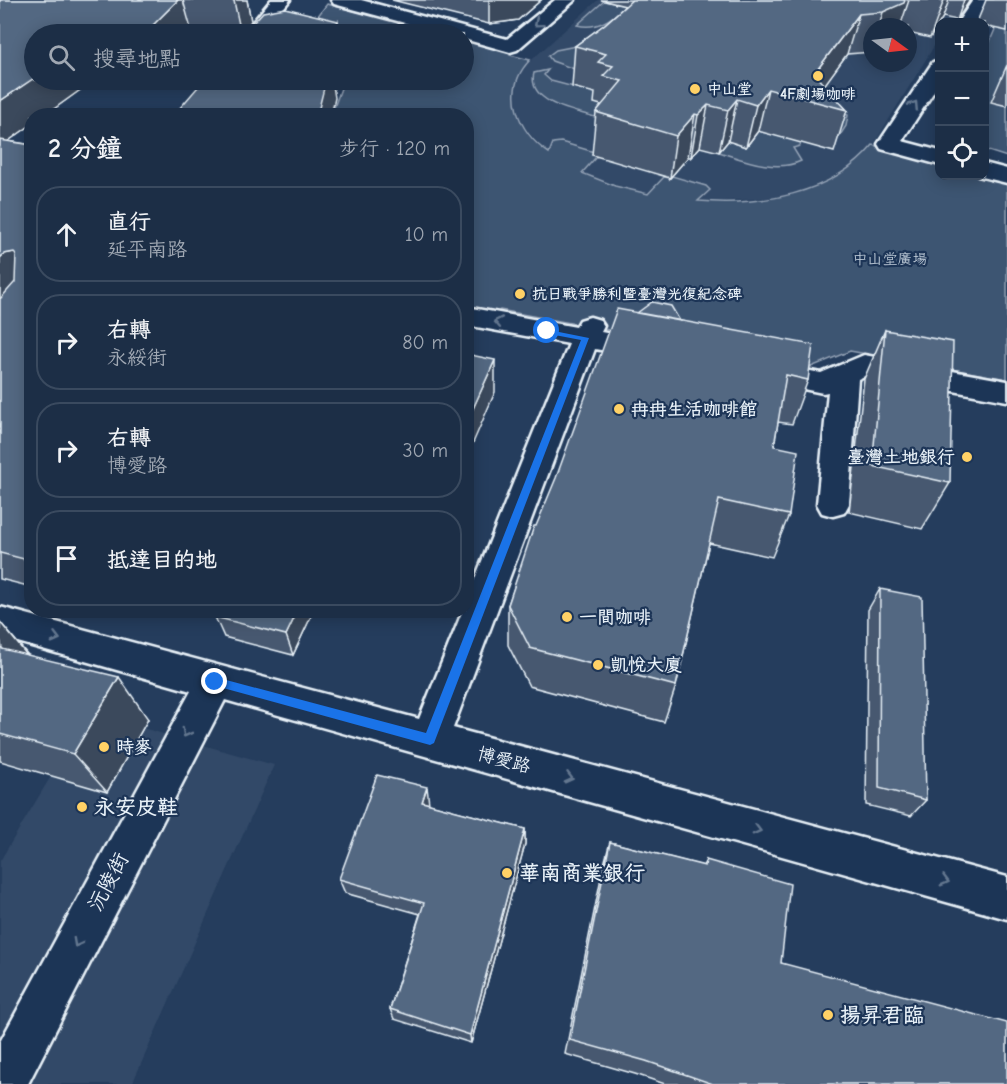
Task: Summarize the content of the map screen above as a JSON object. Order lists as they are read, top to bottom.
{
  "streets": {
    "street": ["博愛路", "沅陵街"]
  },
  "crossings": [
    ["博愛路", "沅陵街"]
  ],
  "one_way": ["博愛路", "沅陵街"],
  "parks": ["中山堂廣場"],
  "places": [
    "4F劇場咖啡",
    "中山堂",
    "抗日戰爭勝利暨臺灣光復紀念碑",
    "冉冉生活咖啡館",
    "臺灣土地銀行",
    "一間咖啡",
    "凱悅大廈",
    "時麥",
    "永安皮鞋",
    "華南商業銀行",
    "揚昇君臨"
  ],
  "north": "right",
  "page": {
    "map_buttons": ["+", "−"],
    "search": "搜尋地點",
    "heading": ["2 分鐘", "步行 · 120 m"],
    "list": [
      ["直行", "延平南路", "10 m"],
      ["右轉", "永綏街", "80 m"],
      ["右轉", "博愛路", "30 m"],
      "抵達目的地"
    ]
  }
}
